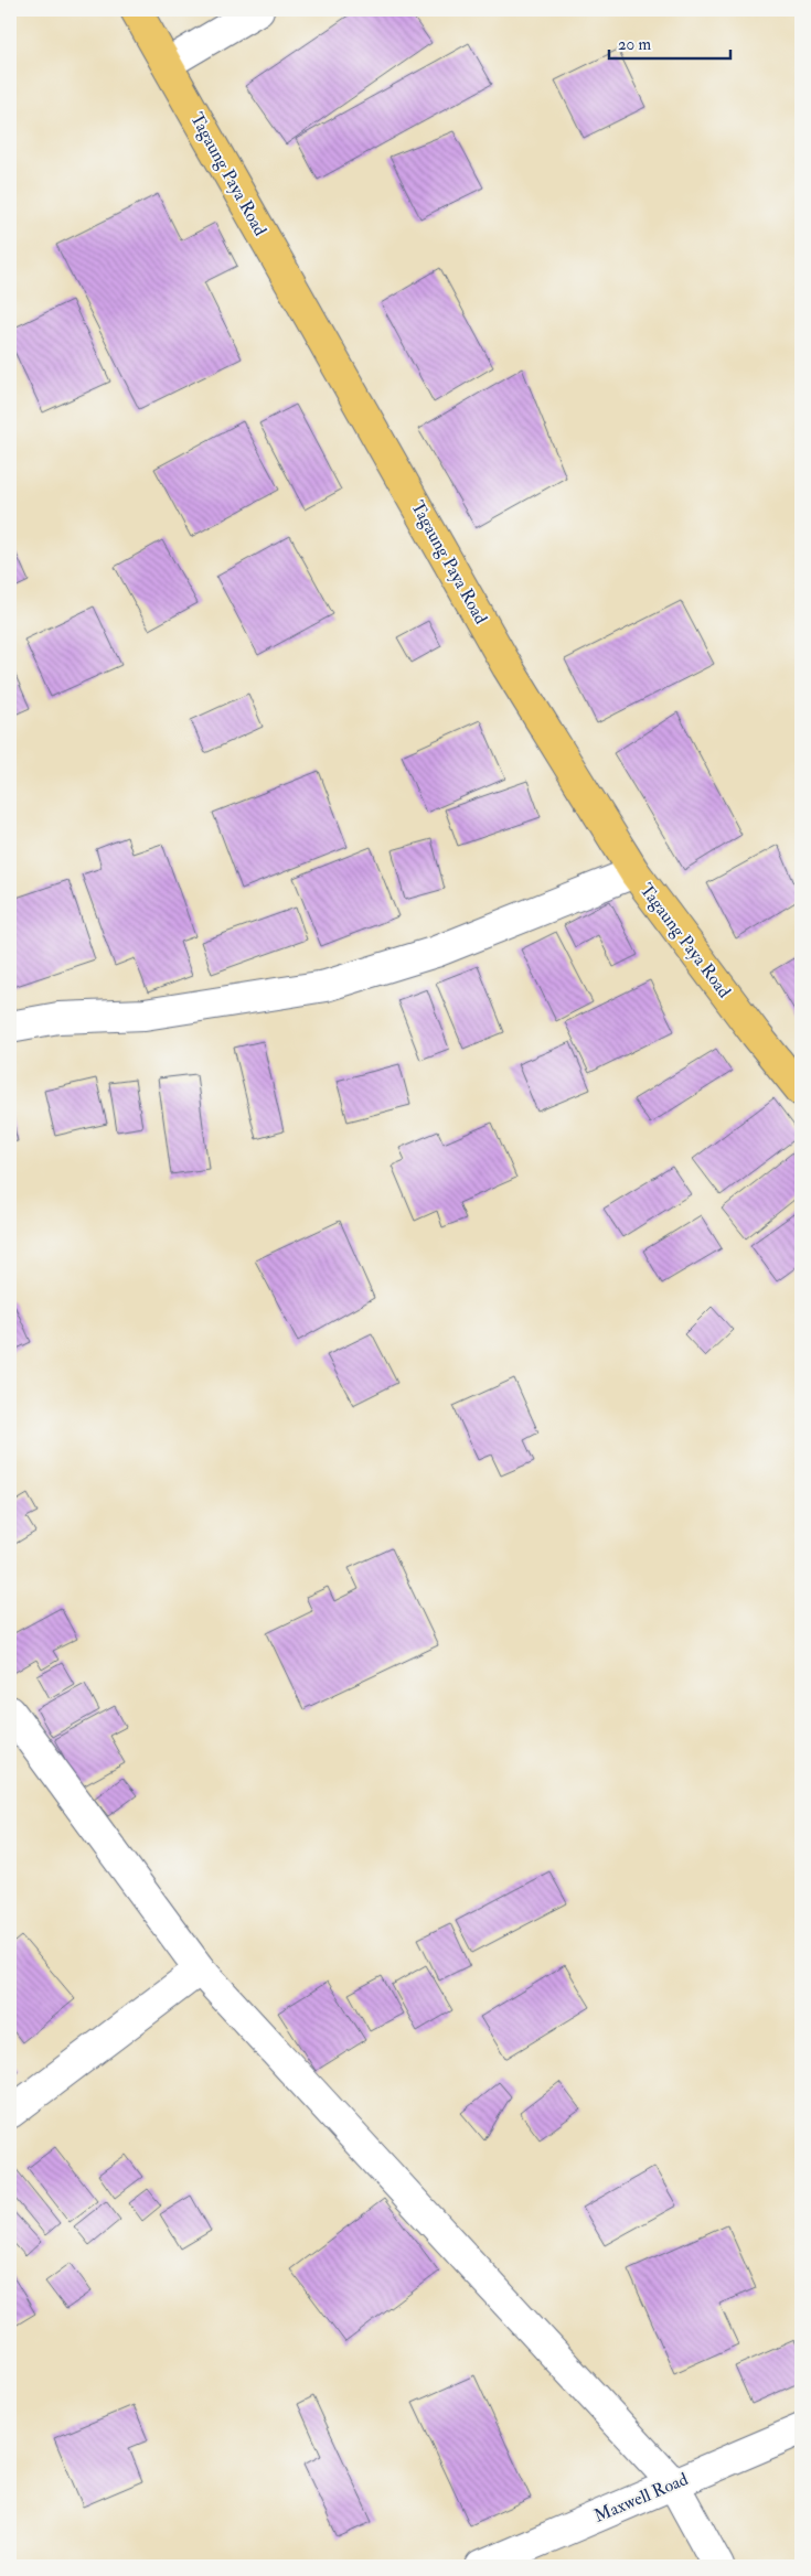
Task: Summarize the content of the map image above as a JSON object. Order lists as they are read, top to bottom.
{
  "streets": {
    "main road": ["Tagaung Paya Road"],
    "street": ["Maxwell Road"]
  },
  "scale_bar": "20 m"
}
